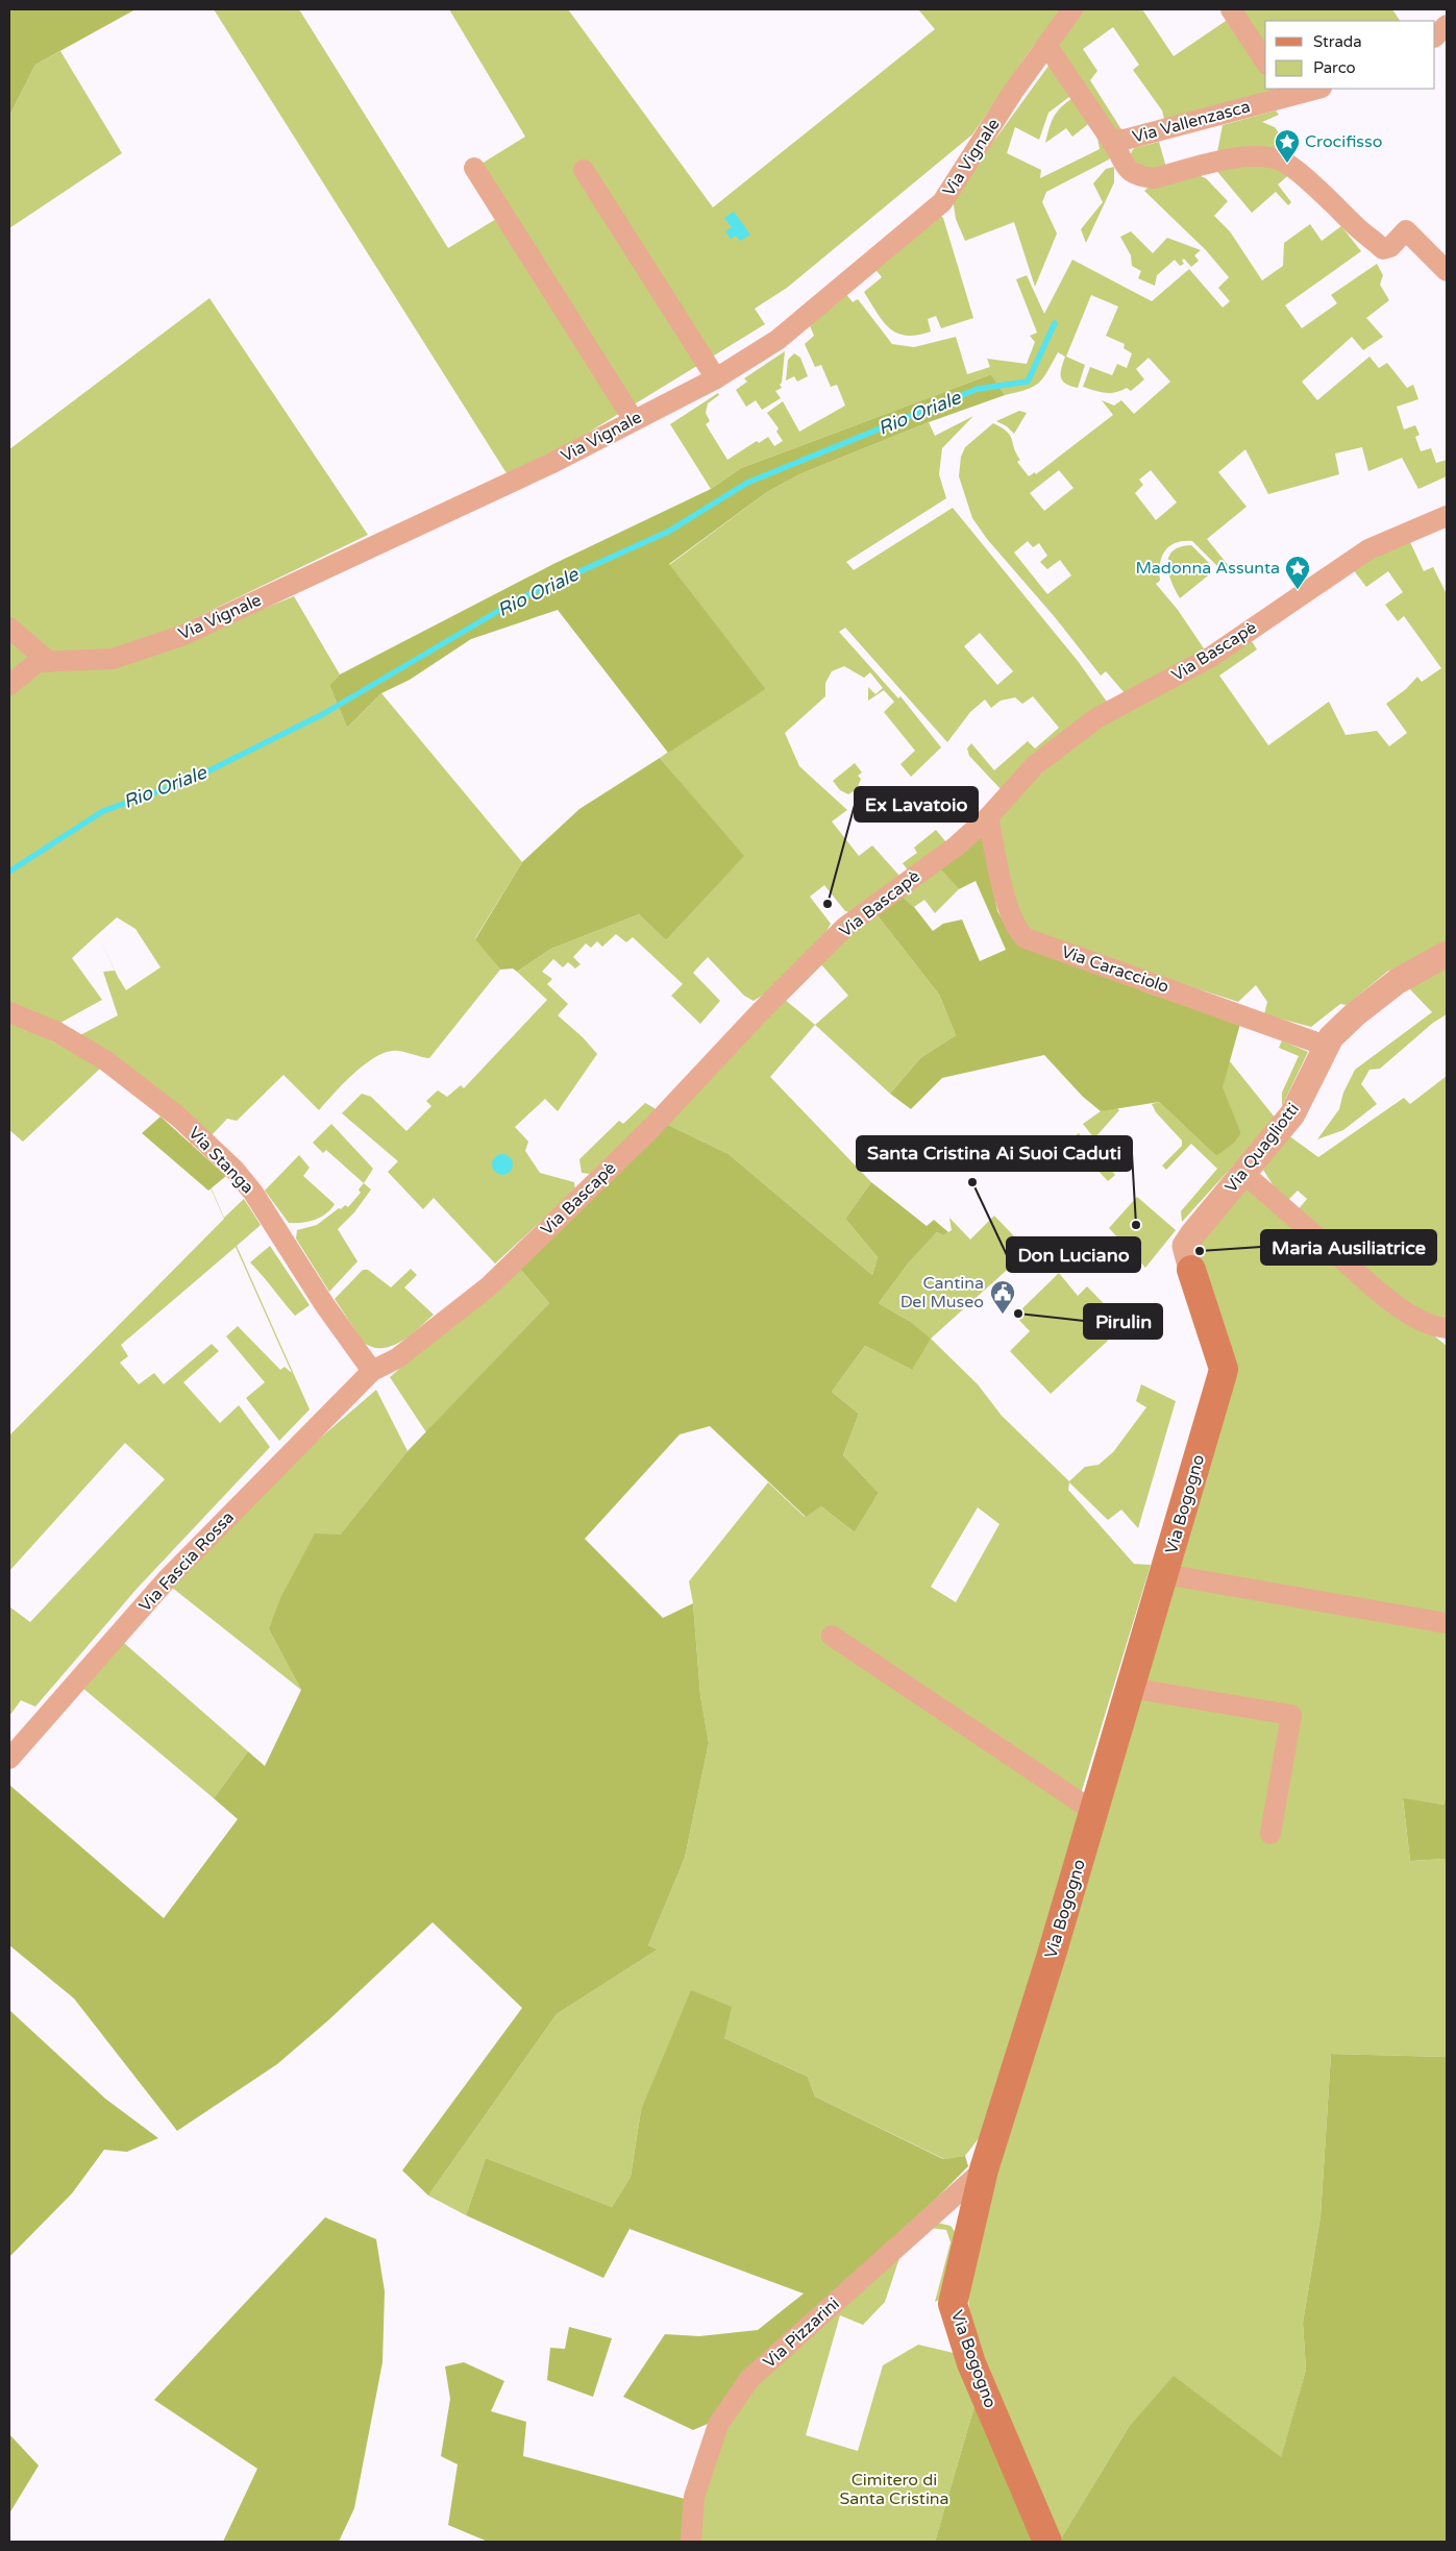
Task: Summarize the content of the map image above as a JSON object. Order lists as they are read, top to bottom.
{
  "streets": {
    "main road": ["Via Bogogno"],
    "street": [
      "Via Vallenzasca",
      "Via Vignale",
      "Via Bascapè",
      "Via Caracciolo",
      "Via Quagliotti",
      "Via Stanga",
      "Via Fascia Rossa",
      "Via Pizzarini"
    ]
  },
  "crossings": [
    ["Via Vallenzasca", "Via Vignale"],
    ["Via Bascapè", "Via Caracciolo"],
    ["Via Bascapè", "Via Stanga"],
    ["Via Bascapè", "Via Fascia Rossa"],
    ["Via Caracciolo", "Via Quagliotti"],
    ["Via Quagliotti", "Via Bogogno"],
    ["Via Stanga", "Via Fascia Rossa"],
    ["Via Bogogno", "Via Pizzarini"]
  ],
  "water": ["Rio Oriale"],
  "parks": ["Cimitero di Santa Cristina"],
  "places": {
    "place": ["Crocifisso", "Madonna Assunta"],
    "other": [
      "Ex Lavatoio",
      "Don Luciano",
      "Santa Cristina Ai Suoi Caduti",
      "Maria Ausiliatrice",
      "Pirulin"
    ],
    "public building": ["Cantina Del Museo"]
  },
  "legend": ["Strada", "Parco"]
}
